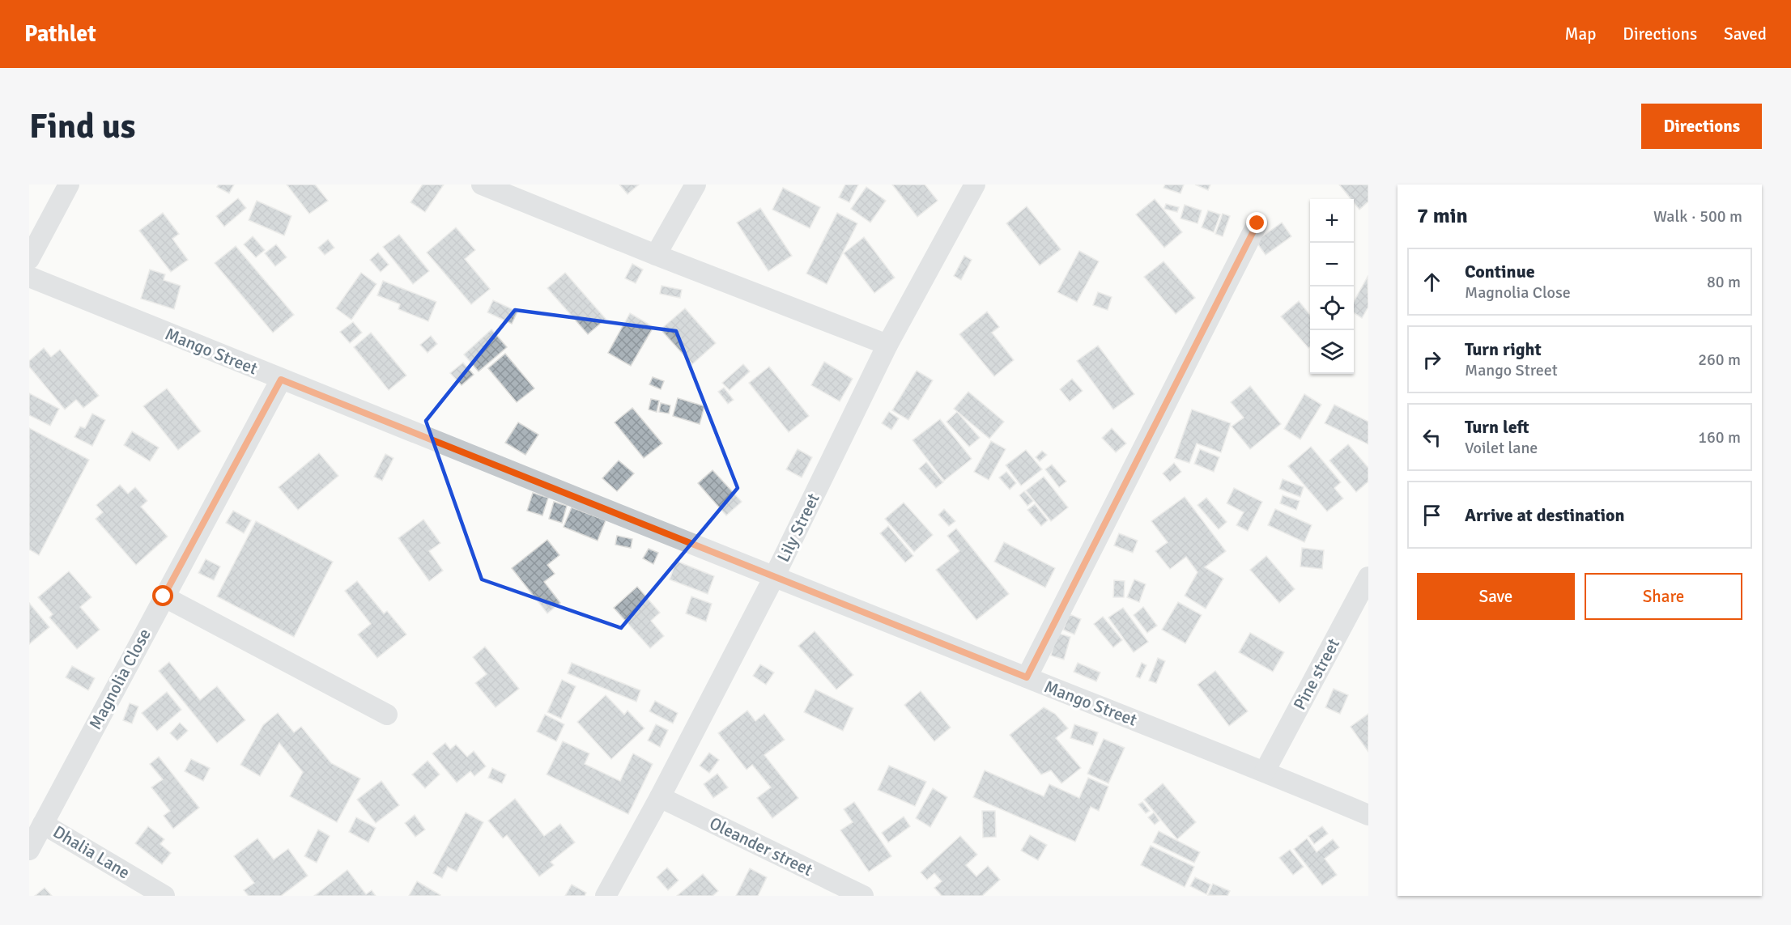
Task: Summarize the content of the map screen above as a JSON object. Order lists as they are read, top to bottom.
{
  "streets": {
    "street": [
      "Mango Street",
      "Lily Street",
      "Pine street",
      "Magnolia Close",
      "Oleander street",
      "Dhalia Lane"
    ]
  },
  "crossings": [
    ["Mango Street", "Lily Street"],
    ["Mango Street", "Pine street"],
    ["Mango Street", "Magnolia Close"],
    ["Lily Street", "Oleander street"],
    ["Magnolia Close", "Dhalia Lane"]
  ],
  "page": {
    "header": "Pathlet",
    "nav": ["Map", "Directions", "Saved"],
    "buttons": [
      "Directions",
      ["Save", "Share"]
    ],
    "title": "Find us",
    "heading": ["7 min", "Walk · 500 m"],
    "map_buttons": ["+", "−"],
    "list": [
      ["Continue", "Magnolia Close", "80 m"],
      ["Turn right", "Mango Street", "260 m"],
      ["Turn left", "Voilet lane", "160 m"],
      "Arrive at destination"
    ]
  }
}
